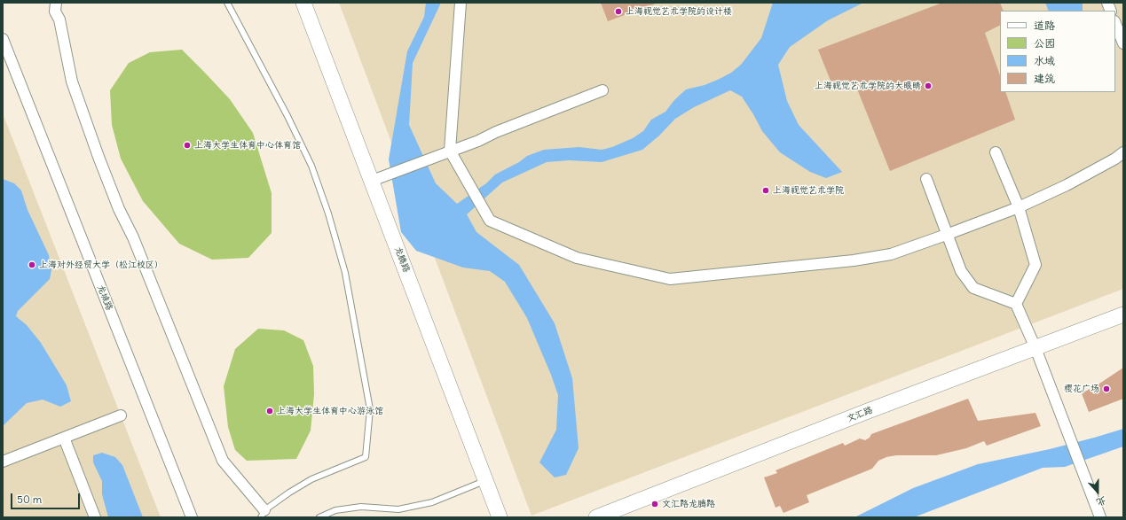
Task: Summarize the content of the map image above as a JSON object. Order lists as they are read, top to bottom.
{
  "streets": {
    "main road": ["龙腾路", "文汇路"],
    "street": ["龙城路"]
  },
  "places": [
    "上海视觉艺术学院的设计楼",
    "上海视觉艺术学院的大眼睛",
    "上海大学生体育中心体育馆",
    "上海视觉艺术学院",
    "上海对外经贸大学（松江校区）",
    "樱花广场",
    "上海大学生体育中心游泳馆",
    "文汇路龙腾路"
  ],
  "legend": [
    "道路",
    "公园",
    "水域",
    "建筑"
  ],
  "scale_bar": "50 m",
  "north": "bottom"
}
